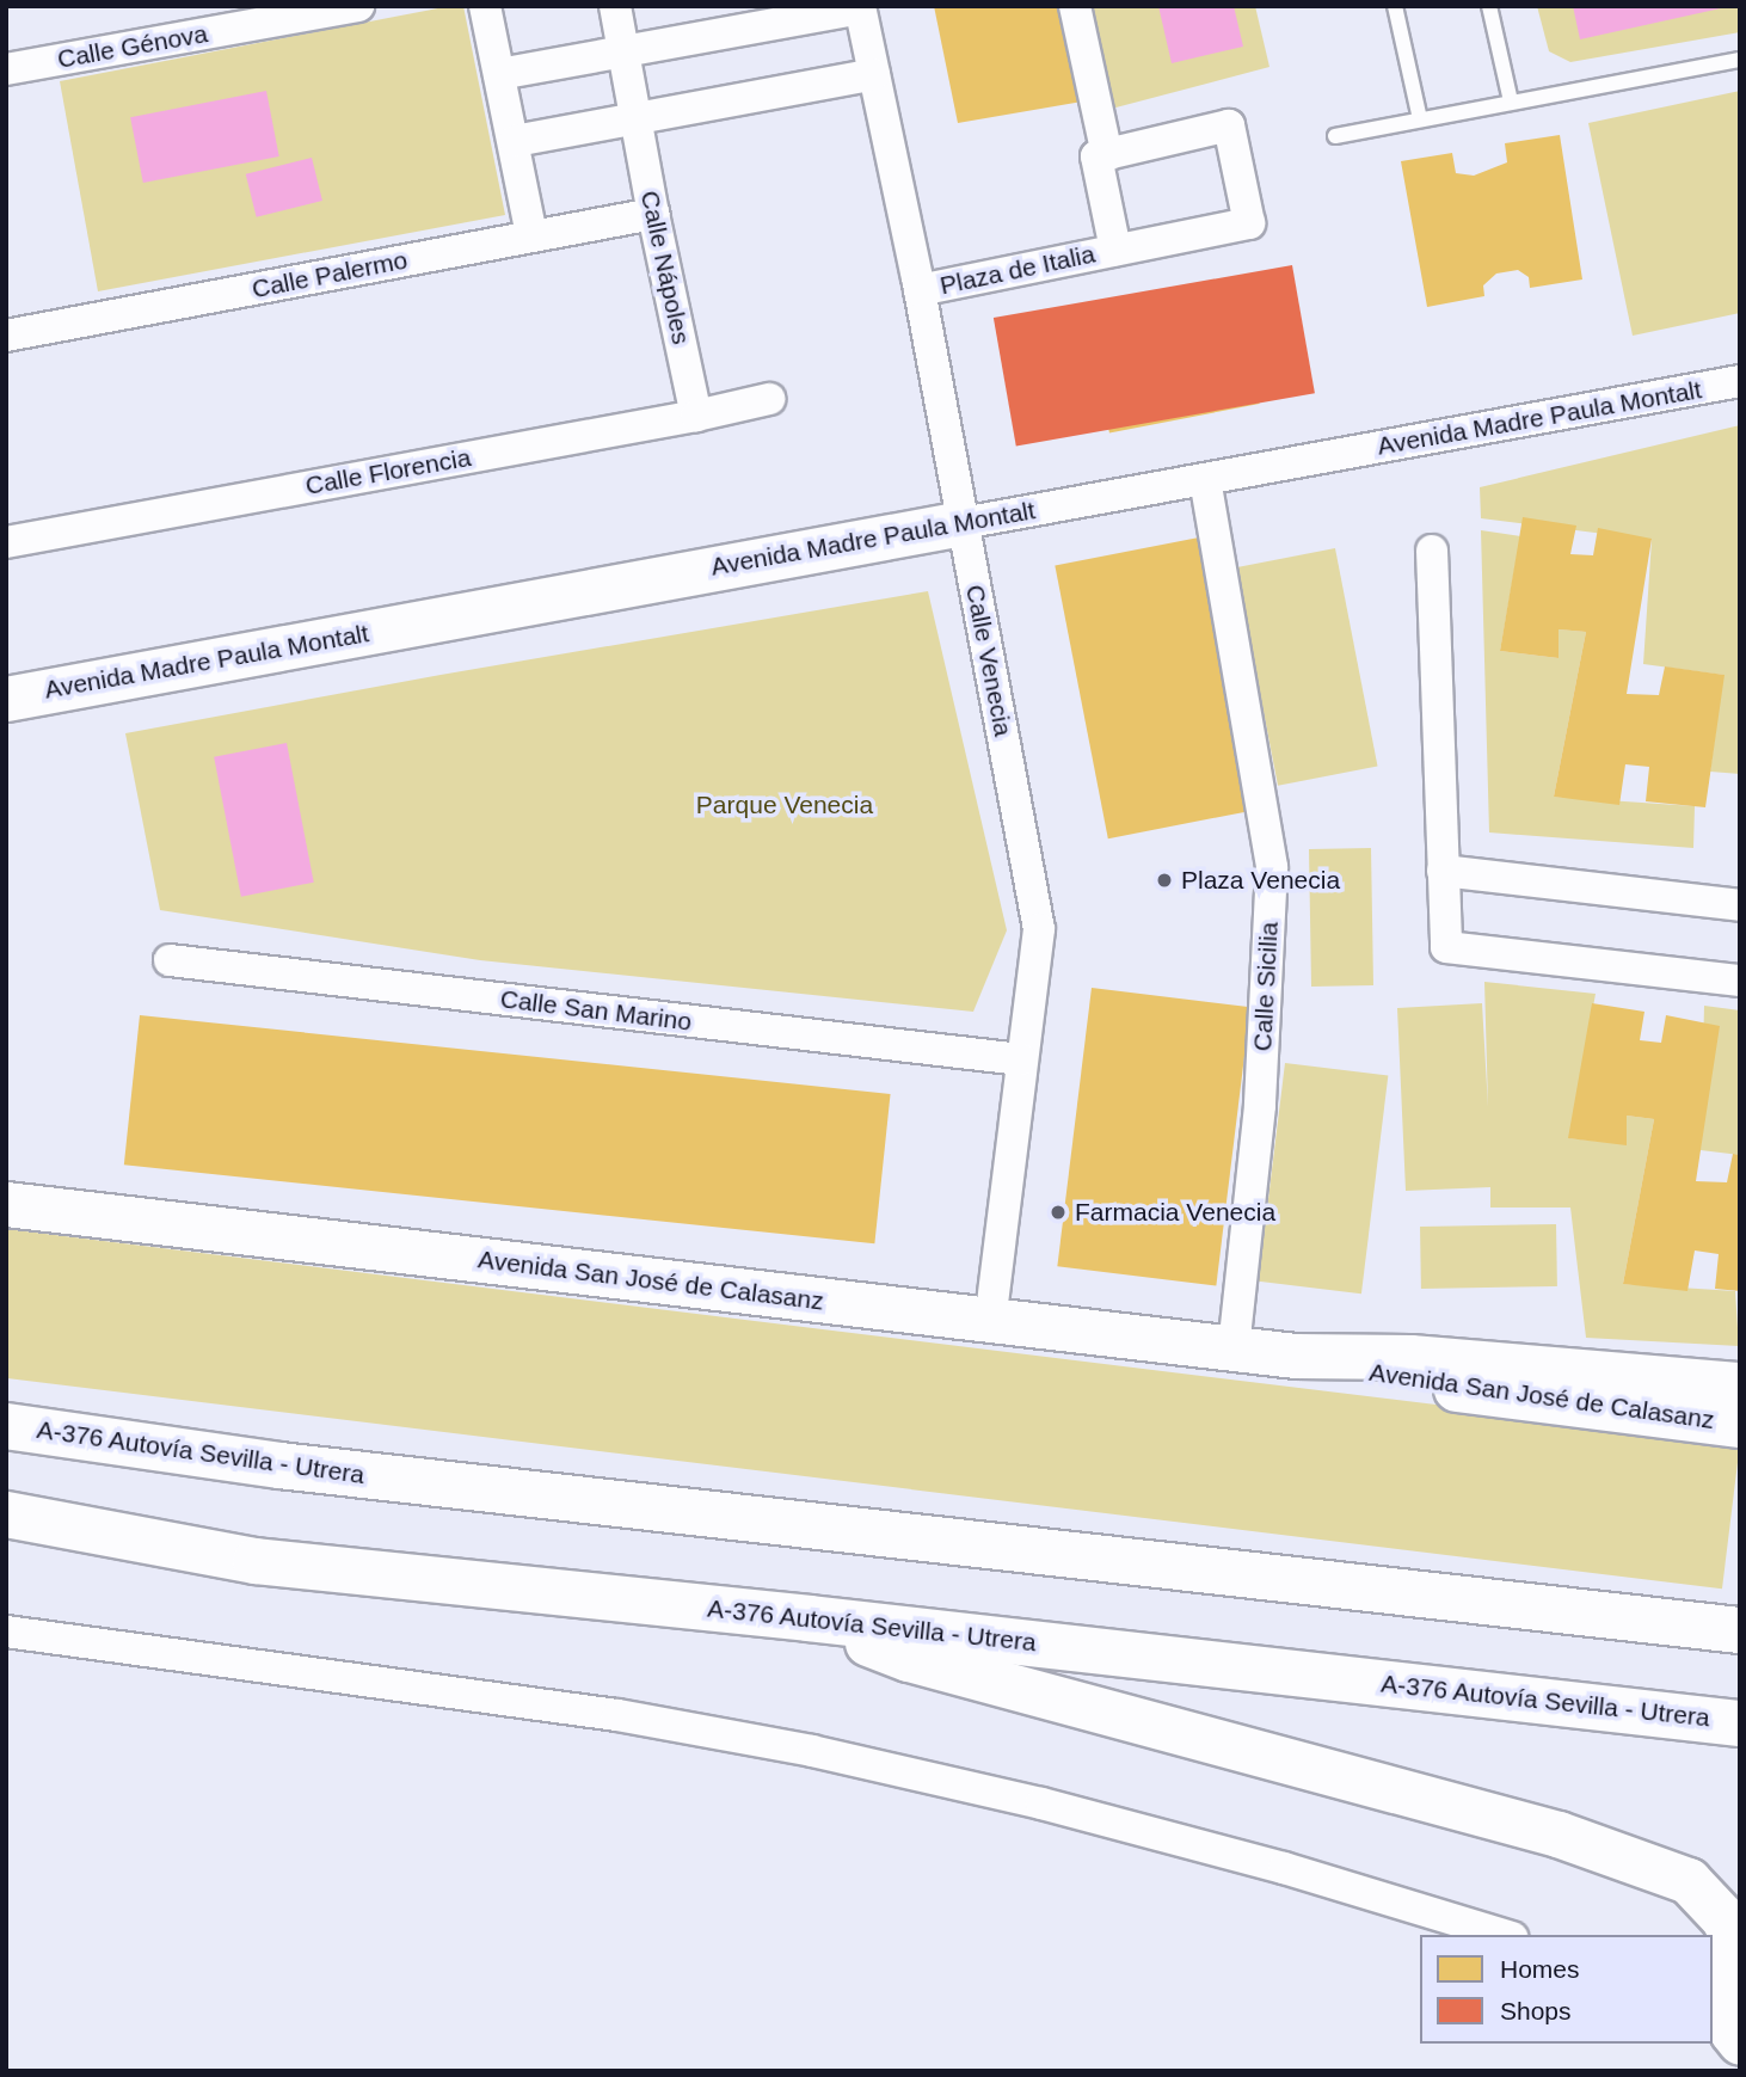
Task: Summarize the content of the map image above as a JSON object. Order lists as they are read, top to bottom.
{
  "streets": {
    "highway": ["A-376 Autovía Sevilla - Utrera"],
    "street": [
      "Calle Génova",
      "Calle Nápoles",
      "Plaza de Italia",
      "Calle Palermo",
      "Avenida Madre Paula Montalt",
      "Calle Florencia",
      "Calle Venecia",
      "Calle Sicilia",
      "Calle San Marino",
      "Avenida San José de Calasanz"
    ]
  },
  "crossings": [
    ["Calle Nápoles", "Calle Palermo"],
    ["Calle Nápoles", "Calle Florencia"],
    ["Plaza de Italia", "Calle Venecia"],
    ["Avenida Madre Paula Montalt", "Calle Venecia"],
    ["Avenida Madre Paula Montalt", "Calle Sicilia"],
    ["Calle Venecia", "Calle San Marino"],
    ["Calle Venecia", "Avenida San José de Calasanz"],
    ["Calle Sicilia", "Avenida San José de Calasanz"]
  ],
  "parks": ["Parque Venecia"],
  "places": ["Plaza Venecia", "Farmacia Venecia"],
  "legend": ["Homes", "Shops"]
}
